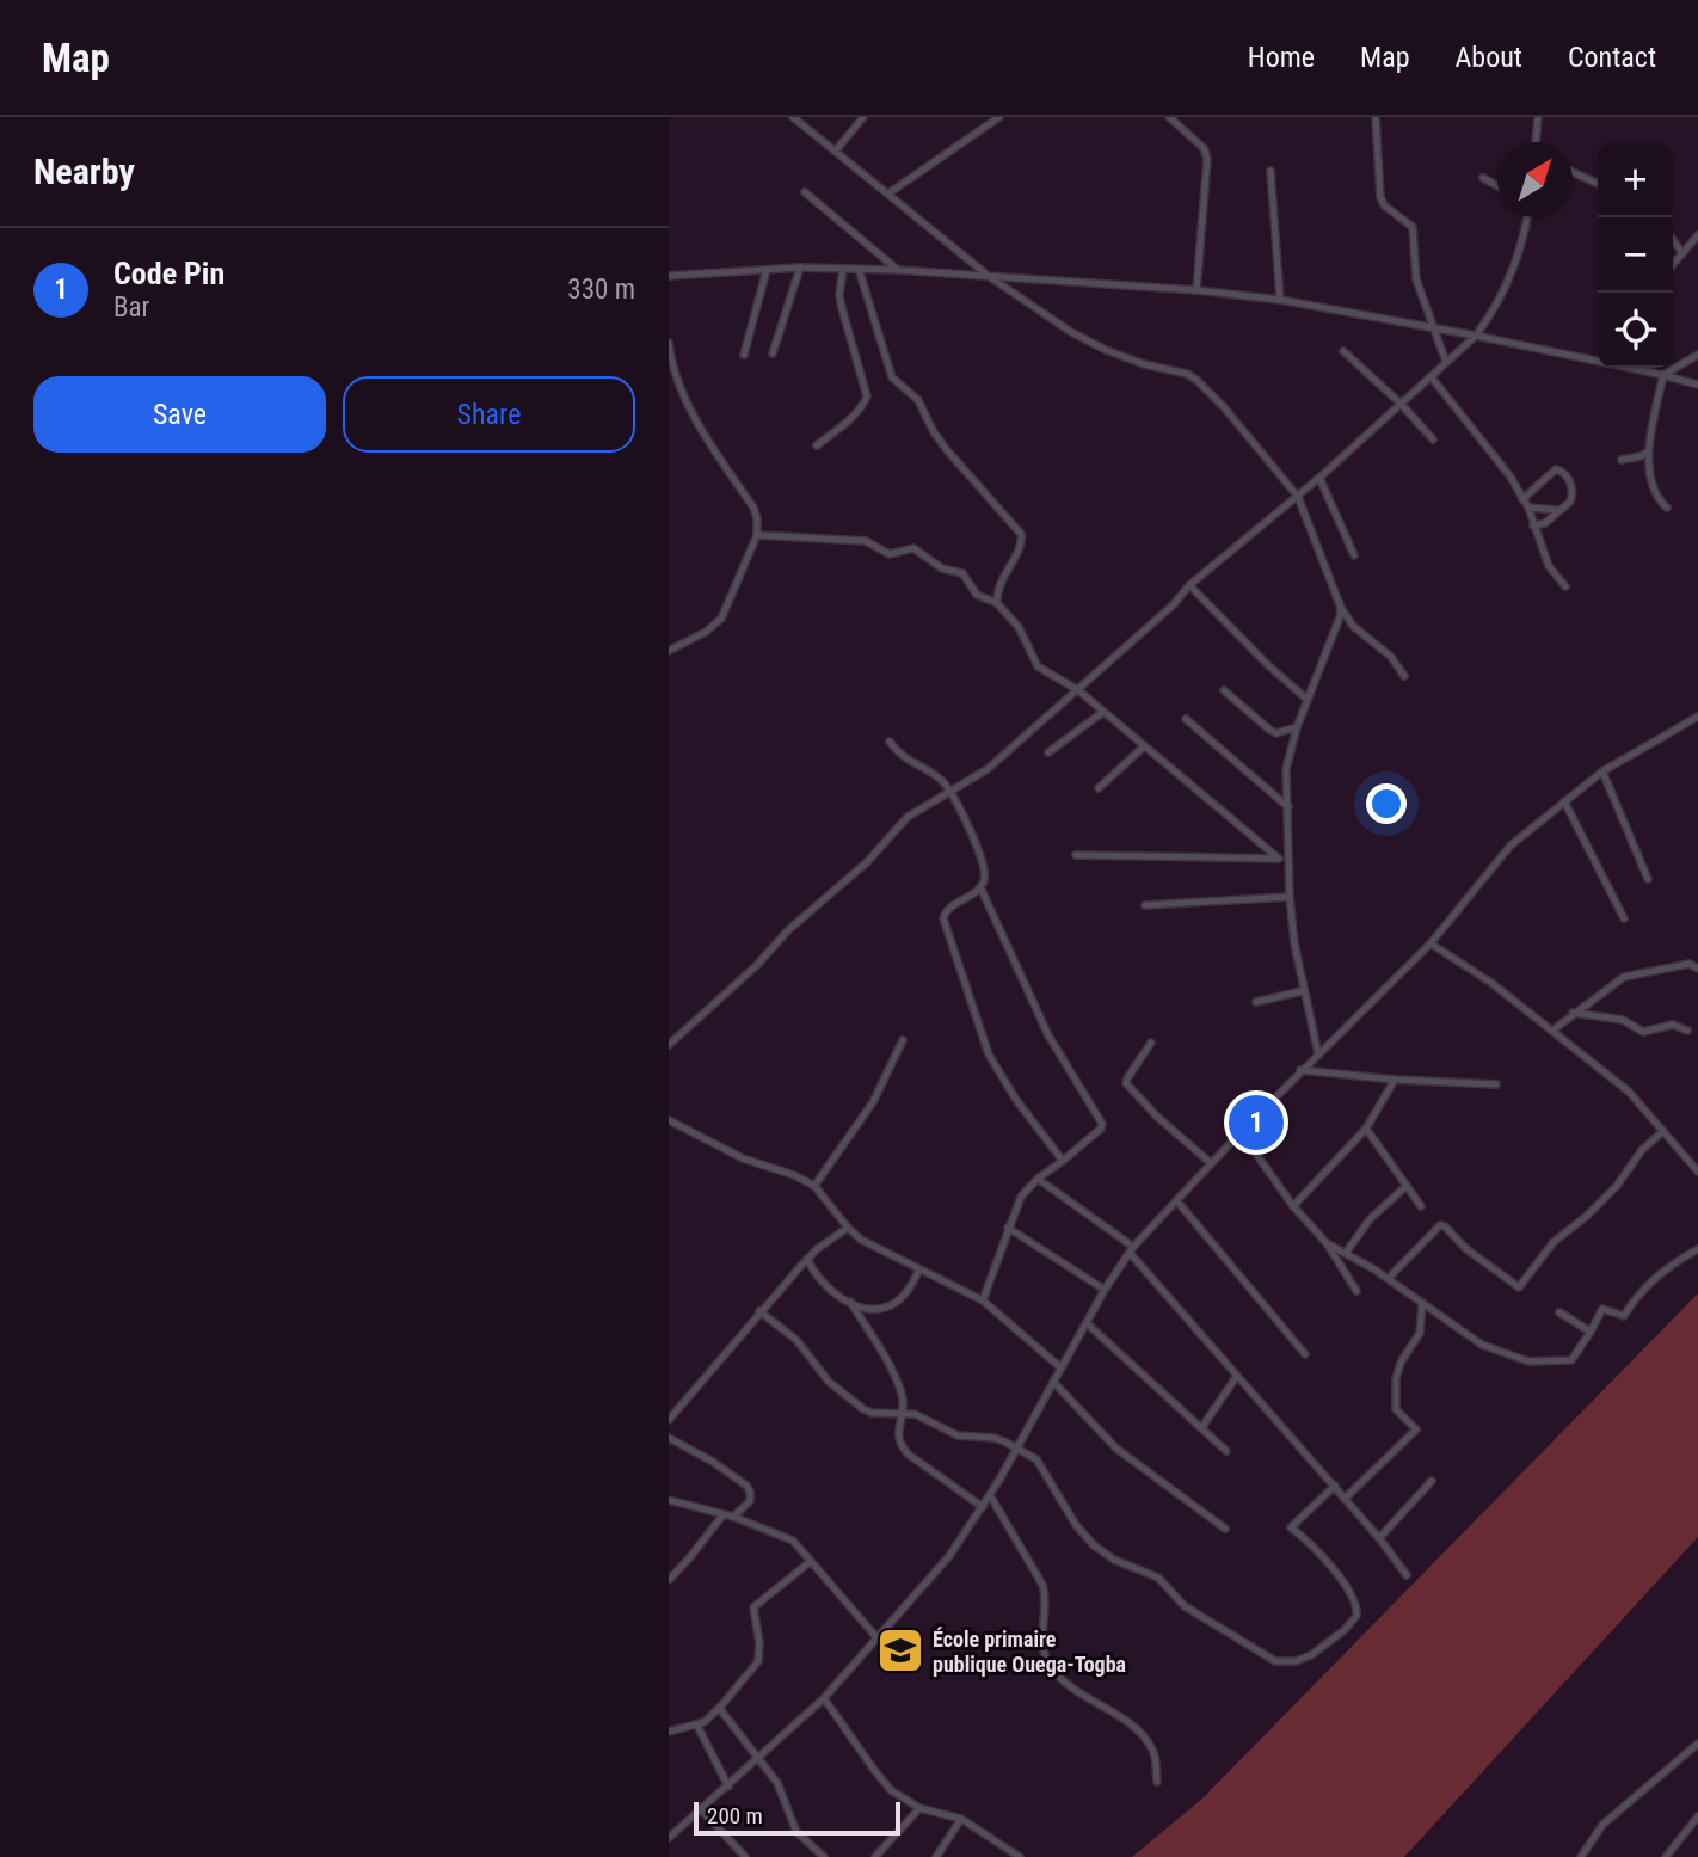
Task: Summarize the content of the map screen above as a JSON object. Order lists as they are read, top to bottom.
{
  "places": {
    "school or university": ["École primaire publique Ouega-Togba"]
  },
  "scale_bar": "200 m",
  "north": "top right",
  "page": {
    "header": "Map",
    "nav": [
      "Home",
      "Map",
      "About",
      "Contact"
    ],
    "heading": "Nearby",
    "map_buttons": ["+", "−"],
    "list": [
      {
        "mark": "1",
        "name": "Code Pin",
        "note": "Bar",
        "value": "330 m"
      }
    ],
    "buttons": ["Save", "Share"],
    "pins": "1",
    "scale": "200 m"
  }
}
